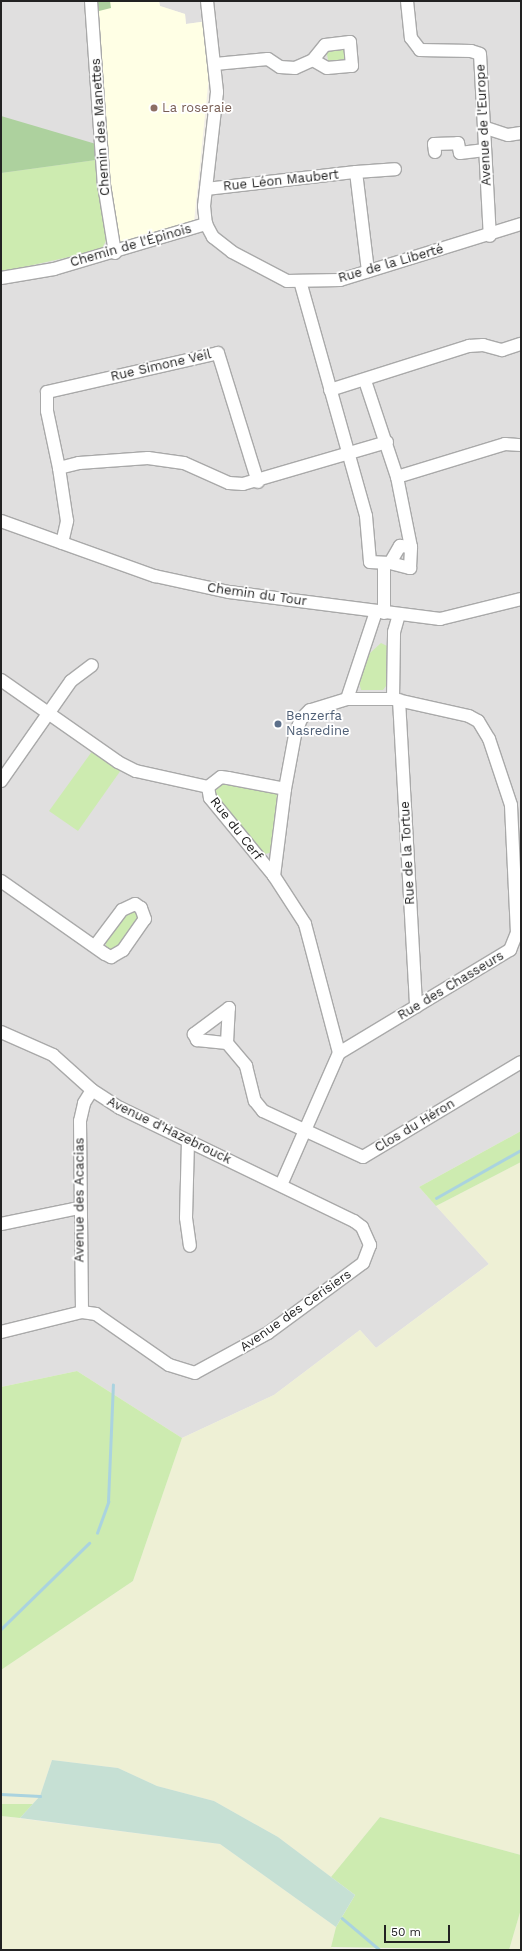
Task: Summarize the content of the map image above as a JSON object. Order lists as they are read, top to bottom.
{
  "streets": {
    "street": [
      "Avenue de l'Europe",
      "Chemin des Manettes",
      "Rue Léon Maubert",
      "Chemin de l'Épinois",
      "Rue de la Liberté",
      "Rue Simone Veil",
      "Chemin du Tour",
      "Rue du Cerf",
      "Rue de la Tortue",
      "Rue des Chasseurs",
      "Clos du Héron",
      "Avenue d'Hazebrouck",
      "Avenue des Acacias",
      "Avenue des Cerisiers"
    ]
  },
  "crossings": [
    ["Avenue de l'Europe", "Rue de la Liberté"],
    ["Chemin des Manettes", "Chemin de l'Épinois"],
    ["Rue Léon Maubert", "Chemin de l'Épinois"],
    ["Rue Léon Maubert", "Rue de la Liberté"],
    ["Chemin de l'Épinois", "Rue de la Liberté"],
    ["Chemin du Tour", "Rue de la Tortue"],
    ["Rue du Cerf", "Rue des Chasseurs"],
    ["Rue de la Tortue", "Rue des Chasseurs"],
    ["Avenue d'Hazebrouck", "Avenue des Acacias"],
    ["Avenue d'Hazebrouck", "Avenue des Cerisiers"],
    ["Avenue des Acacias", "Avenue des Cerisiers"]
  ],
  "places": ["La roseraie", "Benzerfa Nasredine"],
  "scale_bar": "50 m"
}
